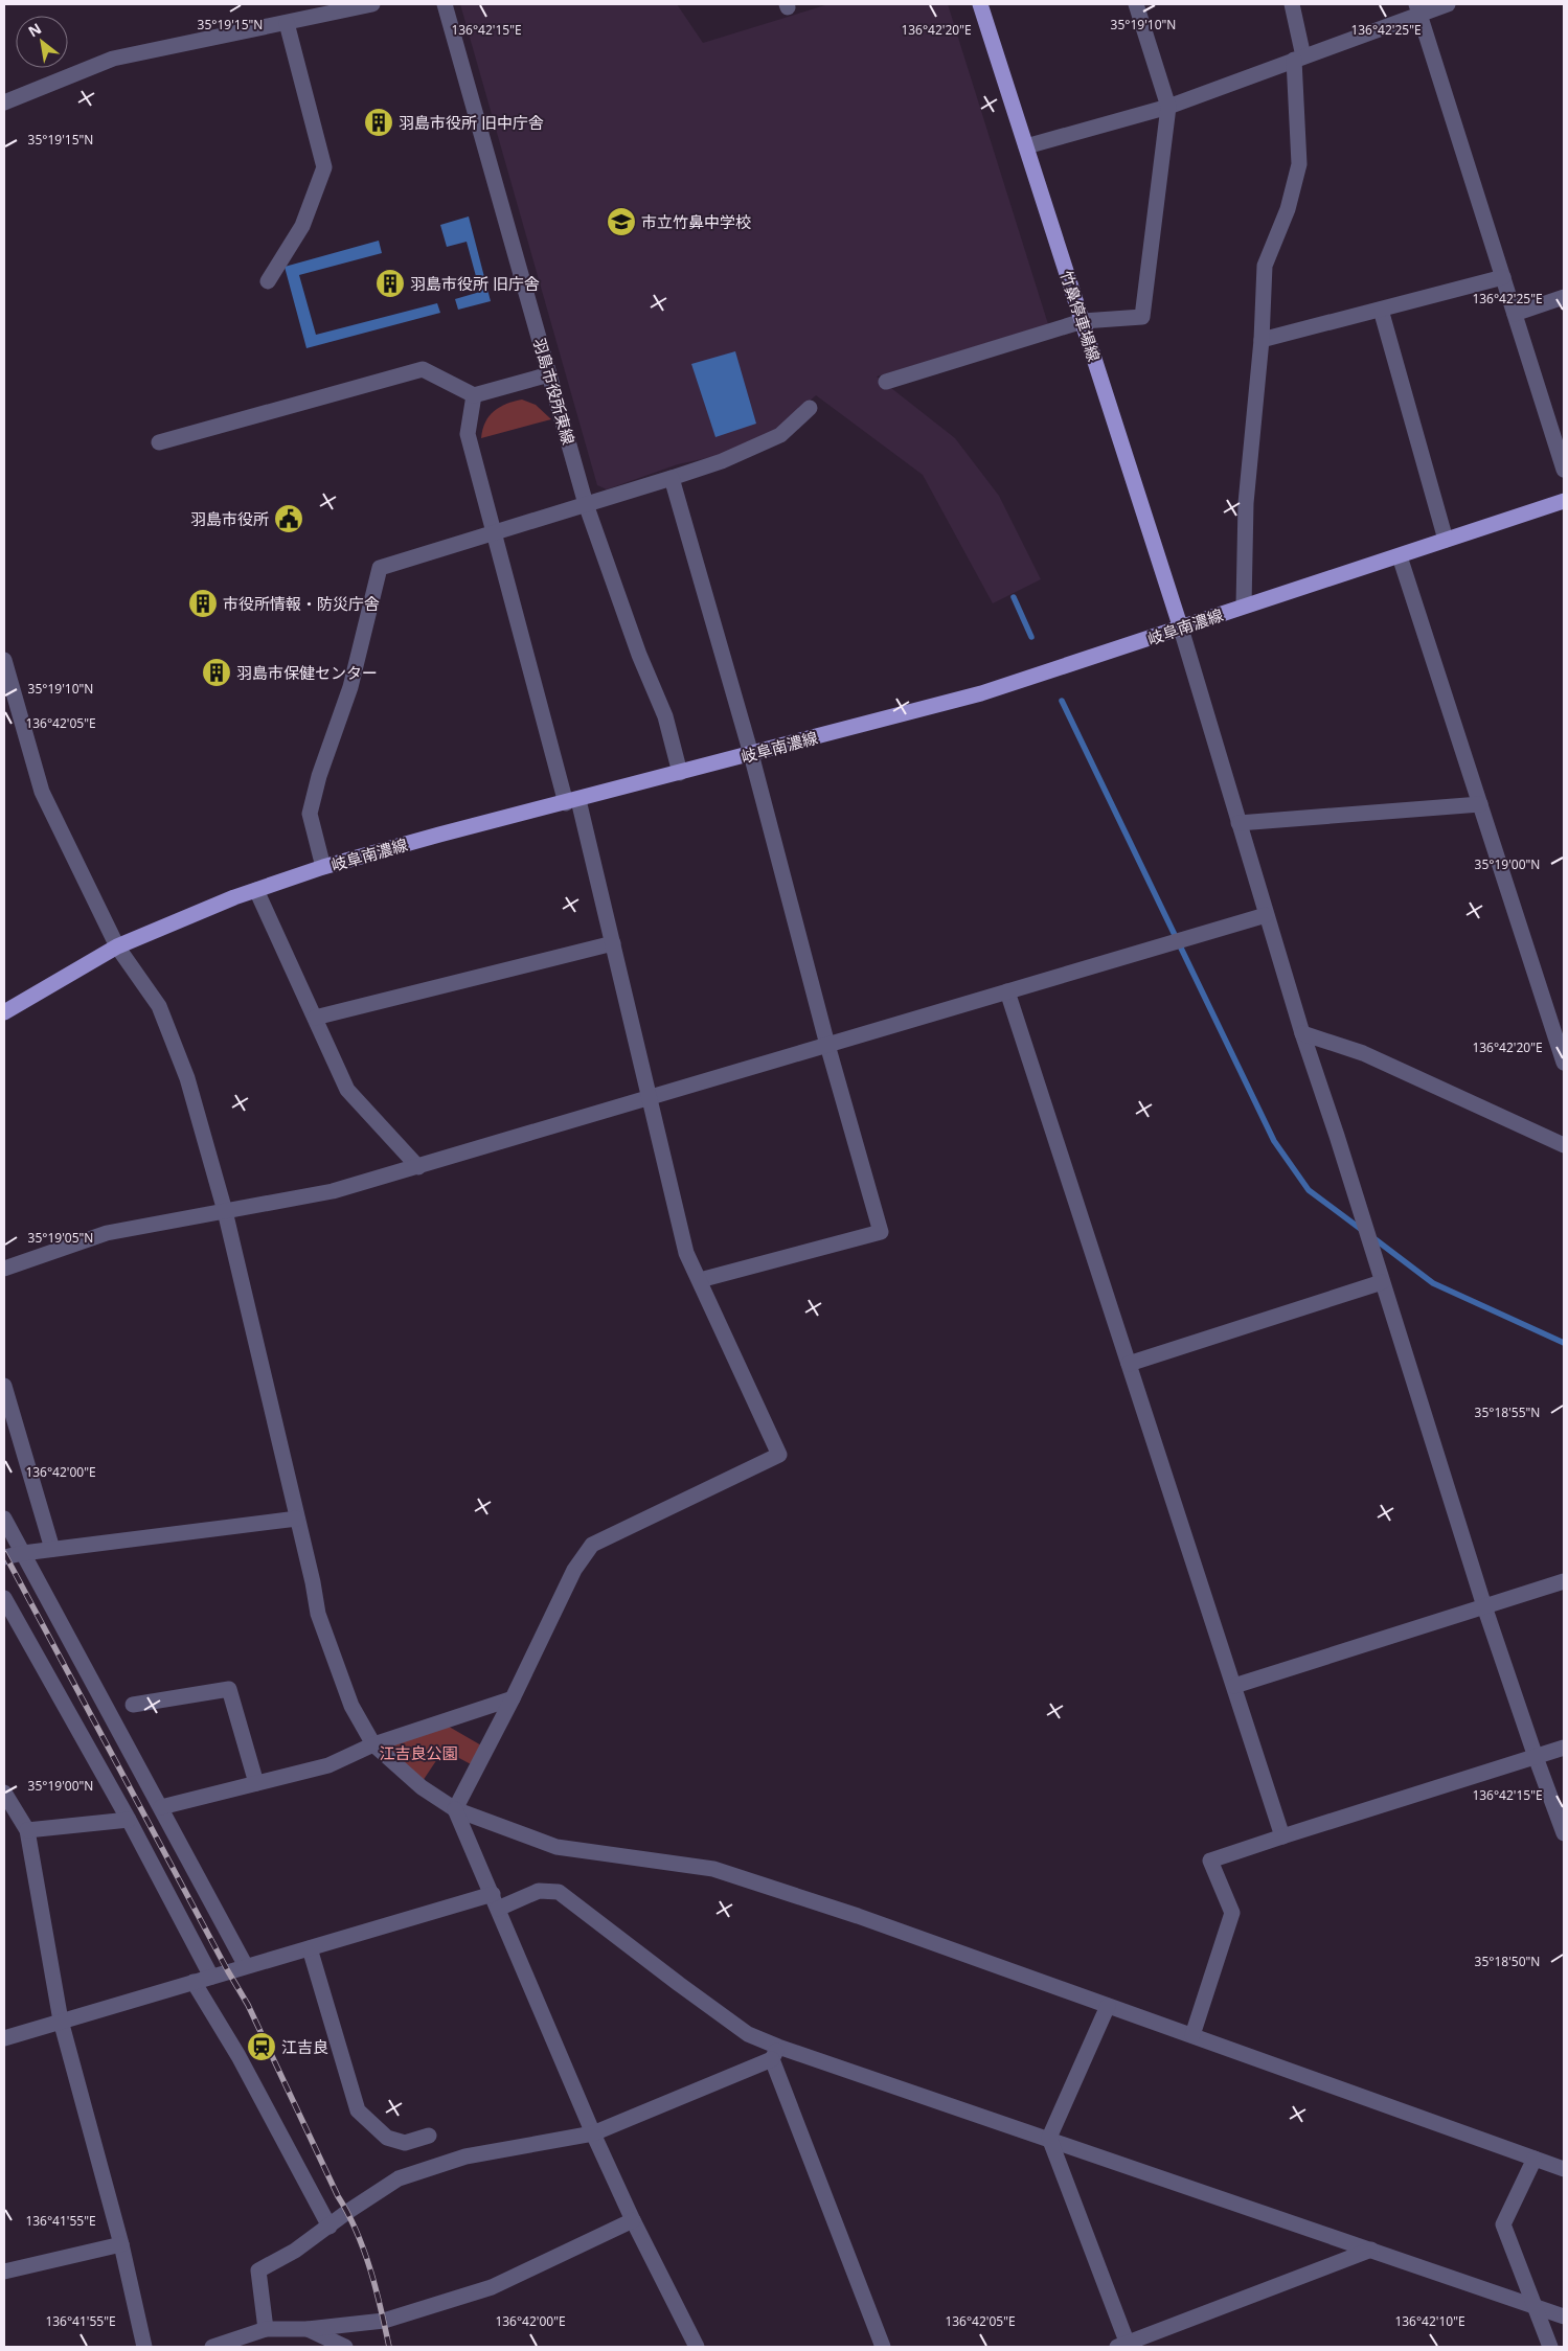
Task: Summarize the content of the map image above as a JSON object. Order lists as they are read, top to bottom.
{
  "streets": {
    "main road": ["竹鼻停車場線", "岐阜南濃線"],
    "street": ["羽島市役所東線"]
  },
  "crossings": [
    ["竹鼻停車場線", "岐阜南濃線"],
    ["羽島市役所東線", "岐阜南濃線"]
  ],
  "parks": ["江吉良公園"],
  "places": {
    "building": [
      "羽島市役所 旧中庁舎",
      "羽島市役所 旧庁舎",
      "市役所情報・防災庁舎",
      "羽島市保健センター"
    ],
    "school or university": ["市立竹鼻中学校"],
    "public building": ["羽島市役所"],
    "station": ["江吉良"]
  },
  "north": "top left",
  "coordinates": [
    "35°19'15\"N",
    "35°19'10\"N",
    "136°42'20\"E",
    "136°42'25\"E",
    "136°42'15\"E",
    "136°42'05\"E",
    "35°19'00\"N",
    "35°19'05\"N",
    "35°18'55\"N",
    "136°42'00\"E",
    "35°18'50\"N",
    "136°41'55\"E",
    "136°42'10\"E"
  ]
}
